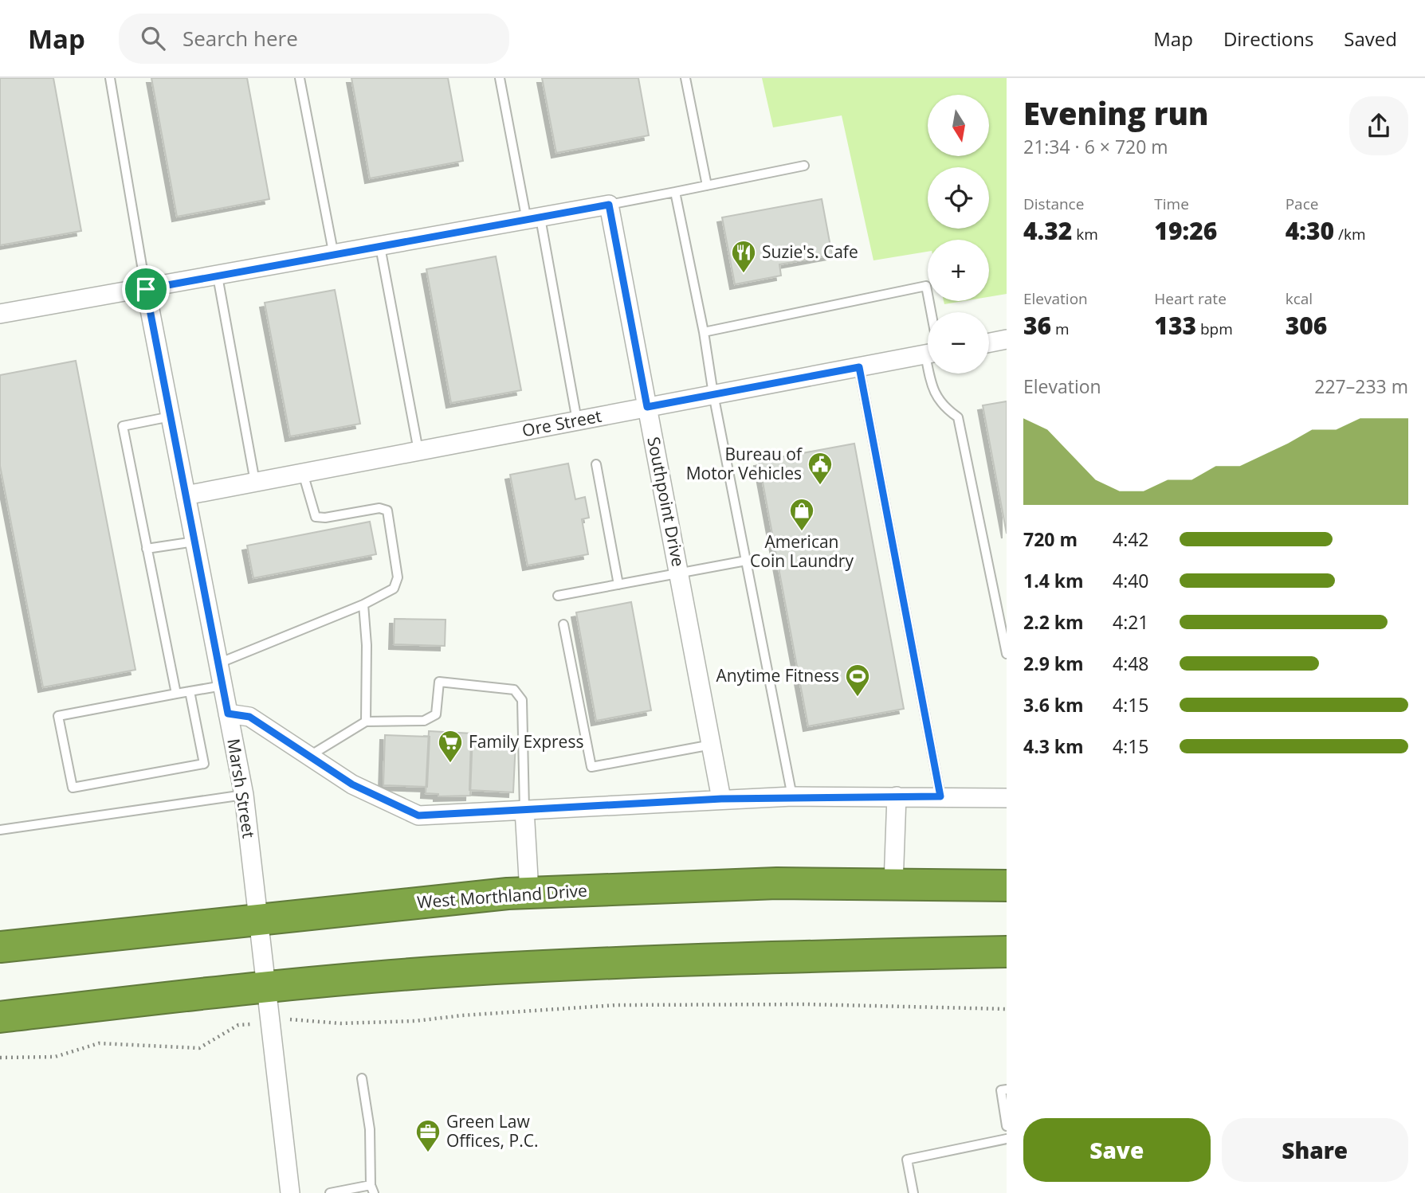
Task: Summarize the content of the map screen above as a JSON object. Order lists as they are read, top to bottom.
{
  "streets": {
    "highway": ["West Morthland Drive"],
    "street": ["Ore Street", "Southpoint Drive", "Marsh Street"]
  },
  "crossings": [
    ["Ore Street", "Southpoint Drive"],
    ["Ore Street", "Marsh Street"],
    ["Marsh Street", "West Morthland Drive"]
  ],
  "places": {
    "restaurant": ["Suzie's. Cafe"],
    "public building": ["Bureau of Motor Vehicles"],
    "shop": ["American Coin Laundry"],
    "sports": ["Anytime Fitness"],
    "supermarket": ["Family Express"],
    "office": ["Green Law Offices, P.C."]
  },
  "north": "bottom",
  "page": {
    "header": "Map",
    "search": "Search here",
    "nav": ["Map", "Directions", "Saved"],
    "heading": ["Evening run", "21:34 · 6 × 720 m"],
    "map_buttons": ["+", "−"],
    "stats": [
      ["Distance", "4.32 km"],
      ["Time", "19:26"],
      ["Pace", "4:30 /km"],
      ["Elevation", "36 m"],
      ["Heart rate", "133 bpm"],
      ["kcal", "306"]
    ],
    "chart": ["Elevation", "227–233 m"],
    "list": [
      {
        "name": "720 m",
        "note": "4:42"
      },
      {
        "name": "1.4 km",
        "note": "4:40"
      },
      {
        "name": "2.2 km",
        "note": "4:21"
      },
      {
        "name": "2.9 km",
        "note": "4:48"
      },
      {
        "name": "3.6 km",
        "note": "4:15"
      },
      {
        "name": "4.3 km",
        "note": "4:15"
      }
    ],
    "buttons": ["Save", "Share"]
  }
}
